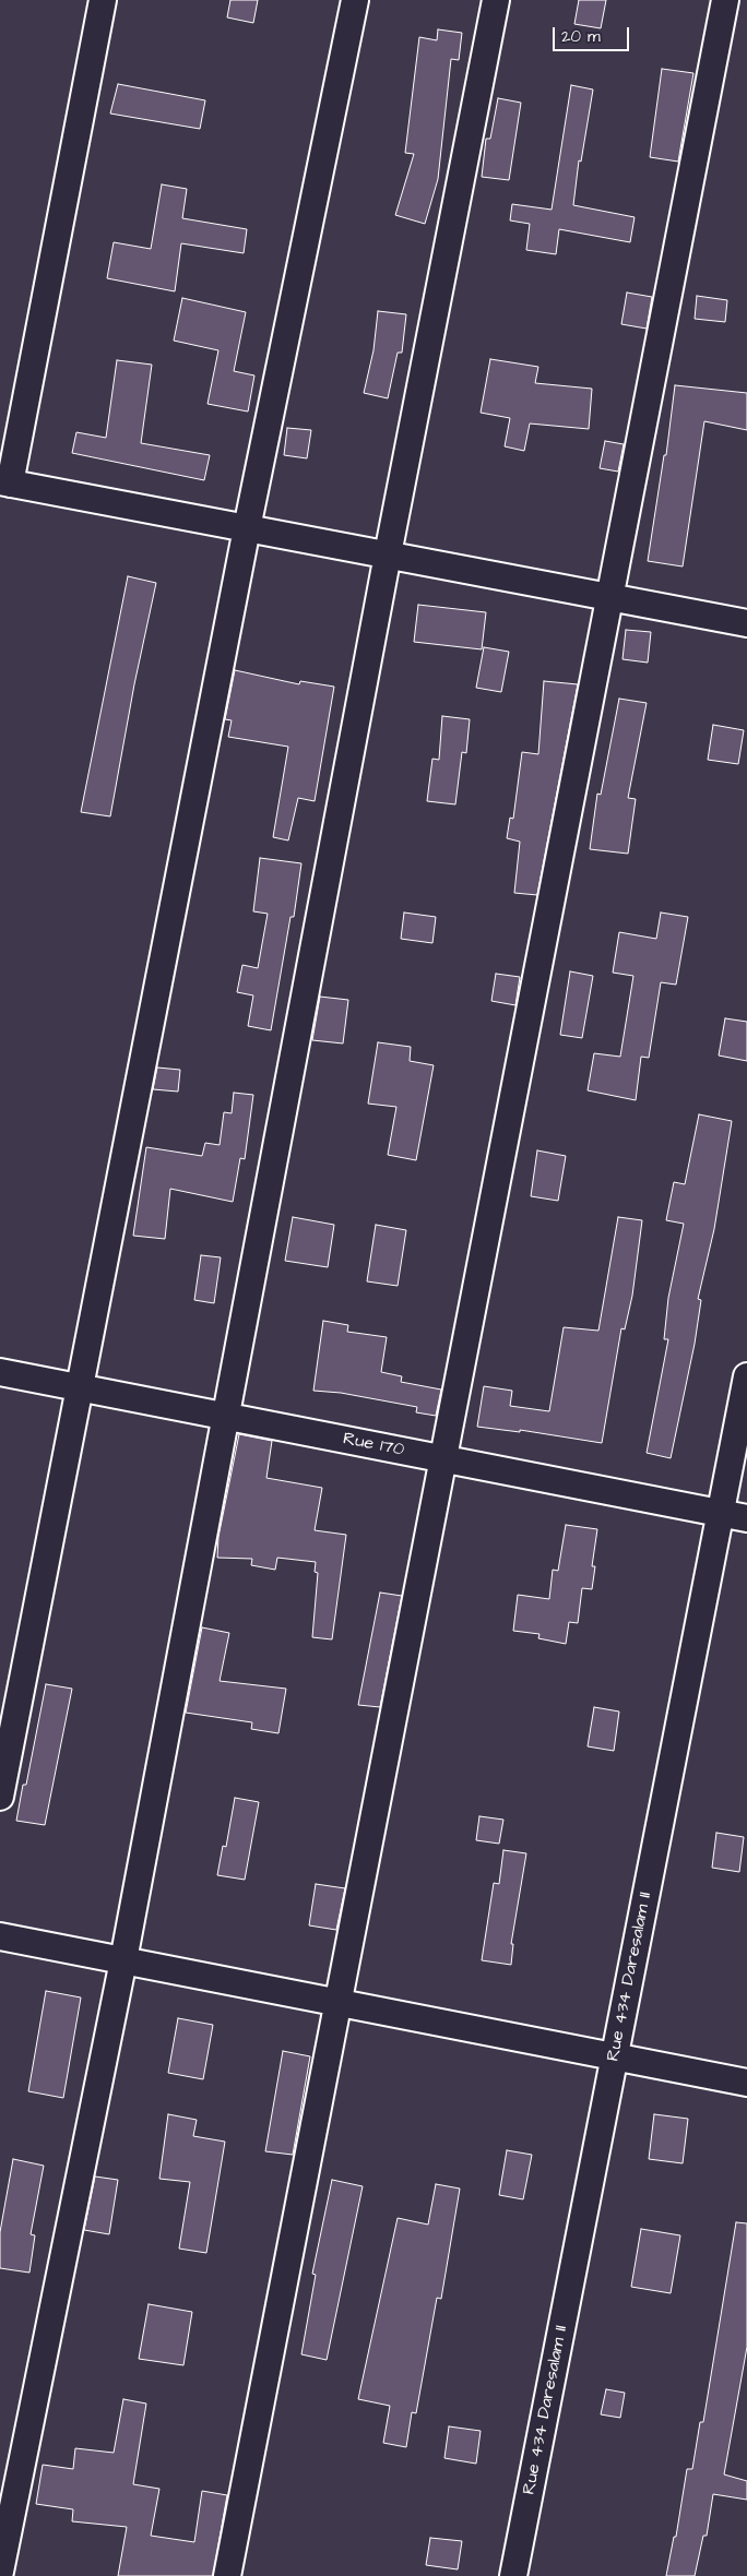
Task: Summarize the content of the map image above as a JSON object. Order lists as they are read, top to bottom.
{
  "streets": {
    "street": ["Rue 170", "Rue 434 Daresalam II"]
  },
  "crossings": [
    ["Rue 170", "Rue 434 Daresalam II"]
  ],
  "scale_bar": "20 m"
}
